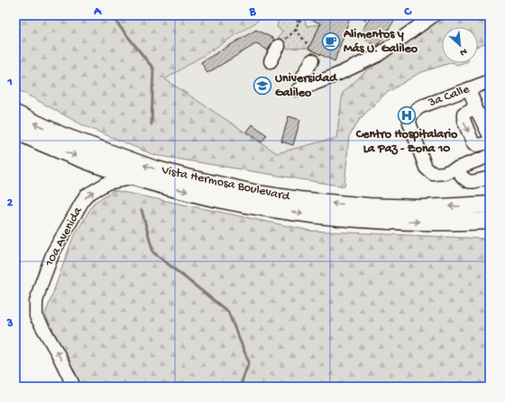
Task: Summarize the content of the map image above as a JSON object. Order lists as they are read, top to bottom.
{
  "streets": {
    "main road": ["Vista Hermosa Boulevard"],
    "street": ["3a Calle", "10a Avenida"]
  },
  "crossings": [
    ["Vista Hermosa Boulevard", "10a Avenida"]
  ],
  "one_way": ["10a Avenida"],
  "places": {
    "cafe": ["Alimentos y Más U. Galileo"],
    "school or university": ["Universidad Galileo"],
    "hospital": ["Centro Hospitalario La Paz - Zona 10"]
  },
  "north": "bottom right",
  "grid": {
    "columns": ["A", "B", "C"],
    "rows": ["1", "2", "3"]
  }
}
